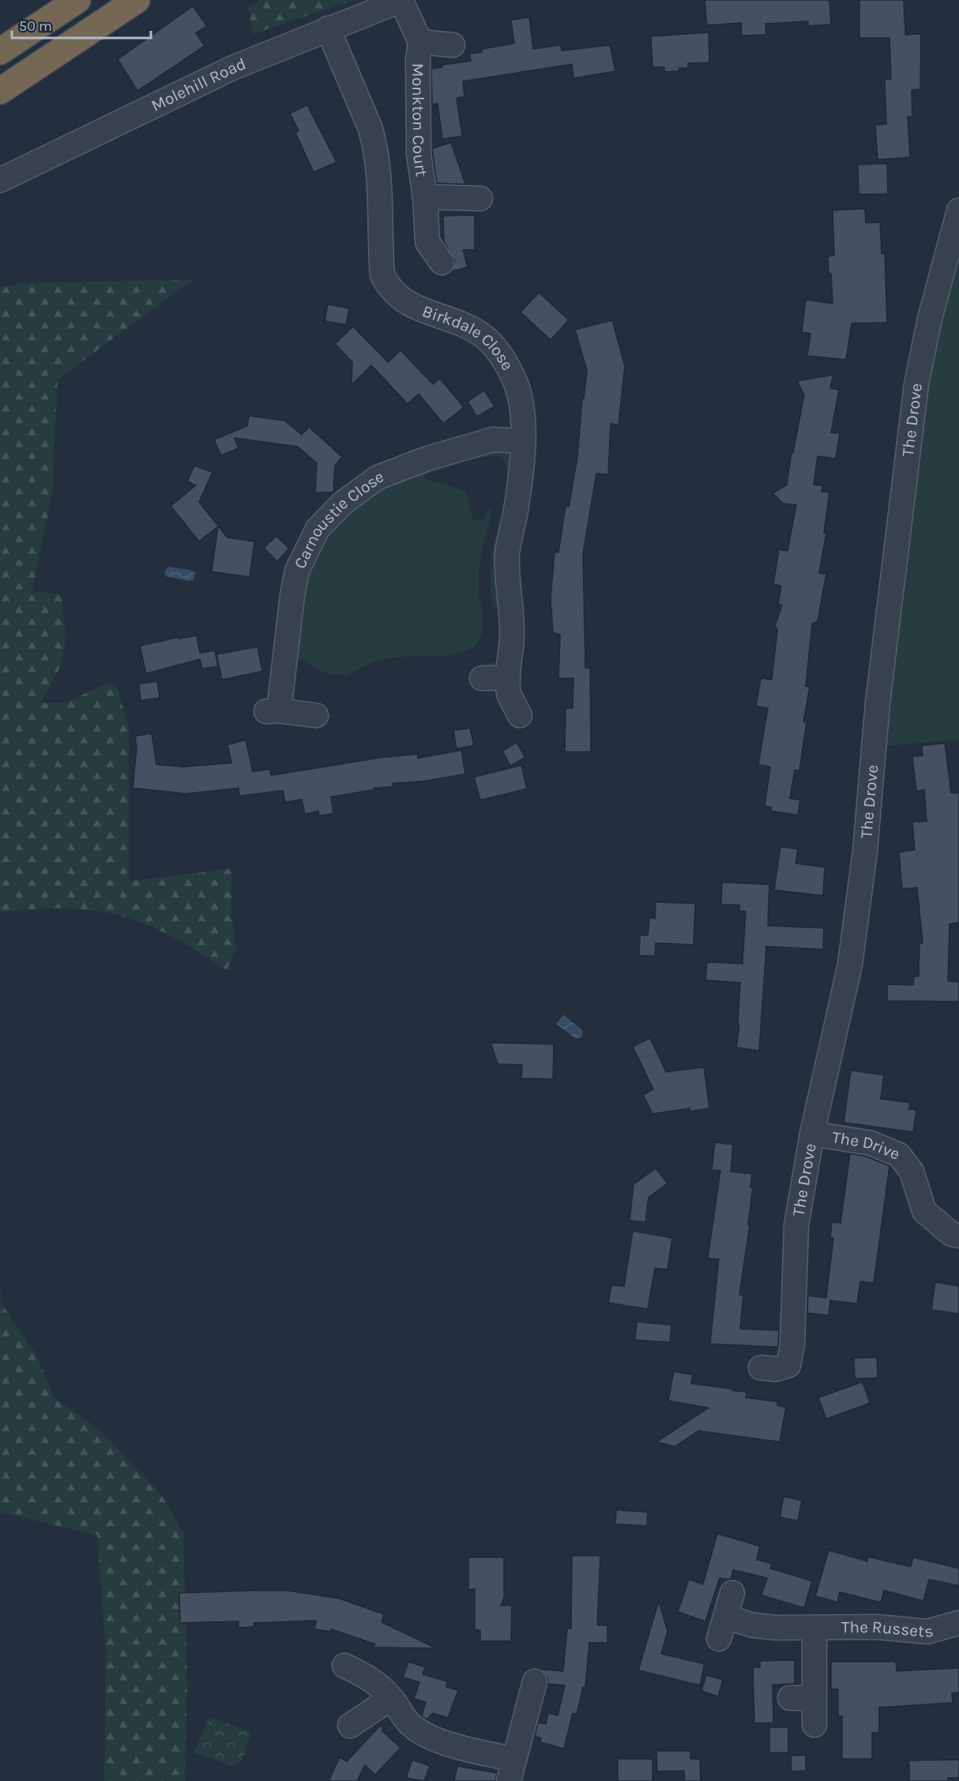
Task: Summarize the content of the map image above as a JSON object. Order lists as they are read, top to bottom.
{
  "streets": {
    "street": [
      "Molehill Road",
      "Monkton Court",
      "Birkdale Close",
      "The Drove",
      "Carnoustie Close",
      "The Drive",
      "The Russets"
    ]
  },
  "crossings": [
    ["Molehill Road", "Monkton Court"],
    ["Molehill Road", "Birkdale Close"],
    ["Birkdale Close", "Carnoustie Close"],
    ["The Drove", "The Drive"]
  ],
  "scale_bar": "50 m"
}
